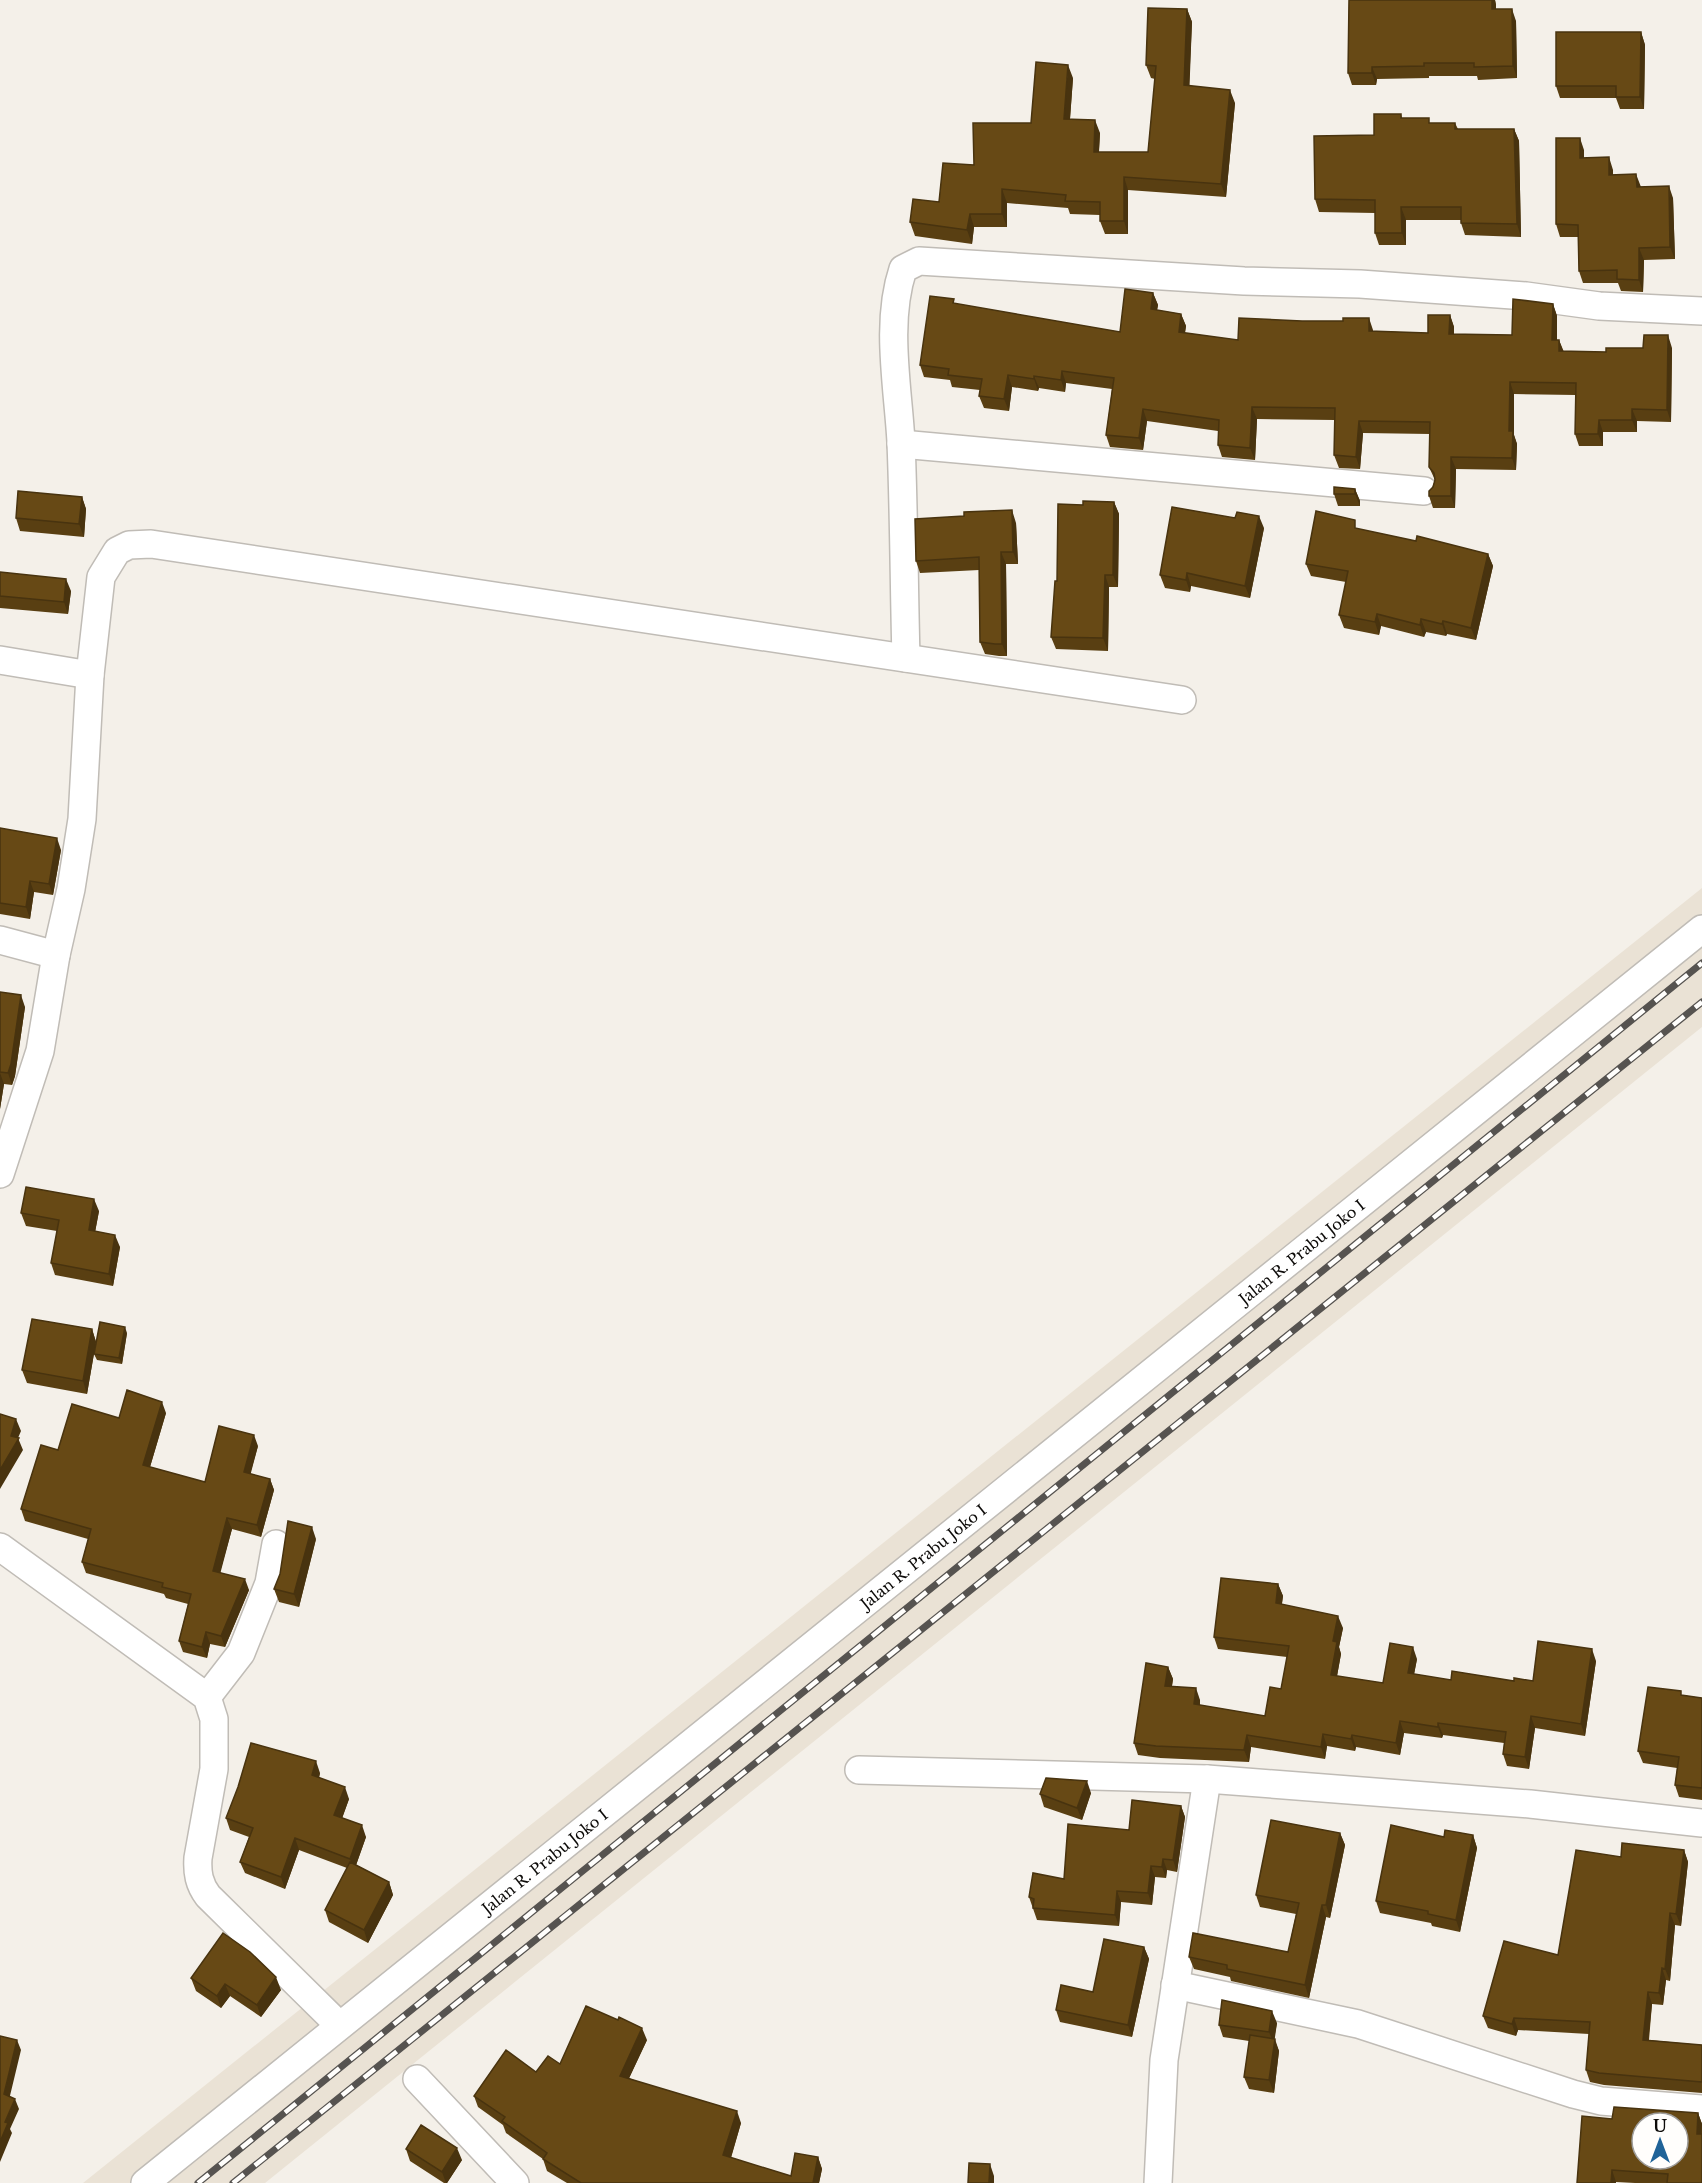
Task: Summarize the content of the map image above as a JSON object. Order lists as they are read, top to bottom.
{
  "streets": {
    "street": ["Jalan R. Prabu Joko I"]
  },
  "north": "top"
}
